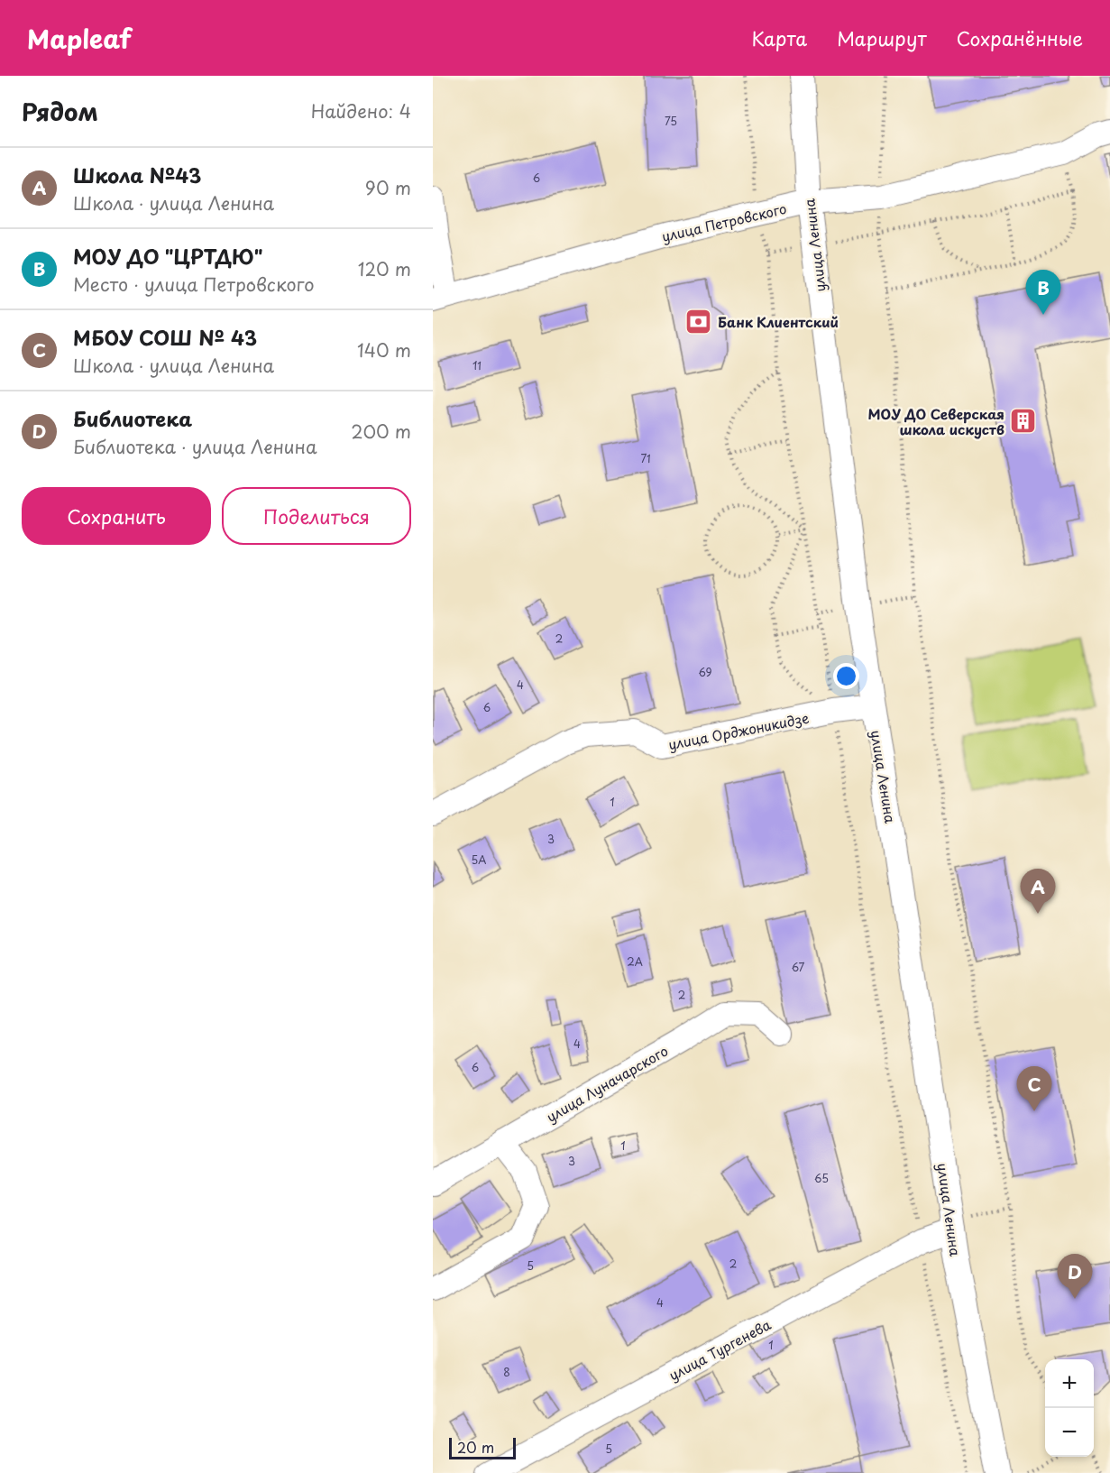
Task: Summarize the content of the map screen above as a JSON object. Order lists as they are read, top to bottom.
{
  "streets": {
    "street": [
      "улица Петровского",
      "улица Ленина",
      "улица Орджоникидзе",
      "улица Луначарского",
      "улица Тургенева"
    ]
  },
  "crossings": [
    ["улица Петровского", "улица Ленина"],
    ["улица Ленина", "улица Орджоникидзе"],
    ["улица Ленина", "улица Тургенева"]
  ],
  "places": {
    "bank": ["Банк Клиентский"],
    "building": ["МОУ ДО Северская школа искуств"]
  },
  "house_numbers": [
    "75",
    "6",
    "11",
    "71",
    "2",
    "69",
    "4",
    "6",
    "1",
    "3",
    "5А",
    "2А",
    "67",
    "2",
    "4",
    "6",
    "1",
    "3",
    "65",
    "2",
    "5",
    "4",
    "1",
    "8",
    "5"
  ],
  "scale_bar": "20 m",
  "page": {
    "header": "Mapleaf",
    "nav": ["Карта", "Маршрут", "Сохранённые"],
    "heading": ["Рядом", "Найдено: 4"],
    "list": [
      {
        "mark": "A",
        "name": "Школа №43",
        "note": "Школа · улица Ленина",
        "value": "90 m"
      },
      {
        "mark": "B",
        "name": "МОУ ДО \"ЦРТДЮ\"",
        "note": "Место · улица Петровского",
        "value": "120 m"
      },
      {
        "mark": "C",
        "name": "МБОУ СОШ № 43",
        "note": "Школа · улица Ленина",
        "value": "140 m"
      },
      {
        "mark": "D",
        "name": "Библиотека",
        "note": "Библиотека · улица Ленина",
        "value": "200 m"
      }
    ],
    "pins": [
      "B",
      "A",
      "C",
      "D"
    ],
    "buttons": ["Сохранить", "Поделиться"],
    "map_buttons": ["+", "−"],
    "scale": "20 m"
  }
}
